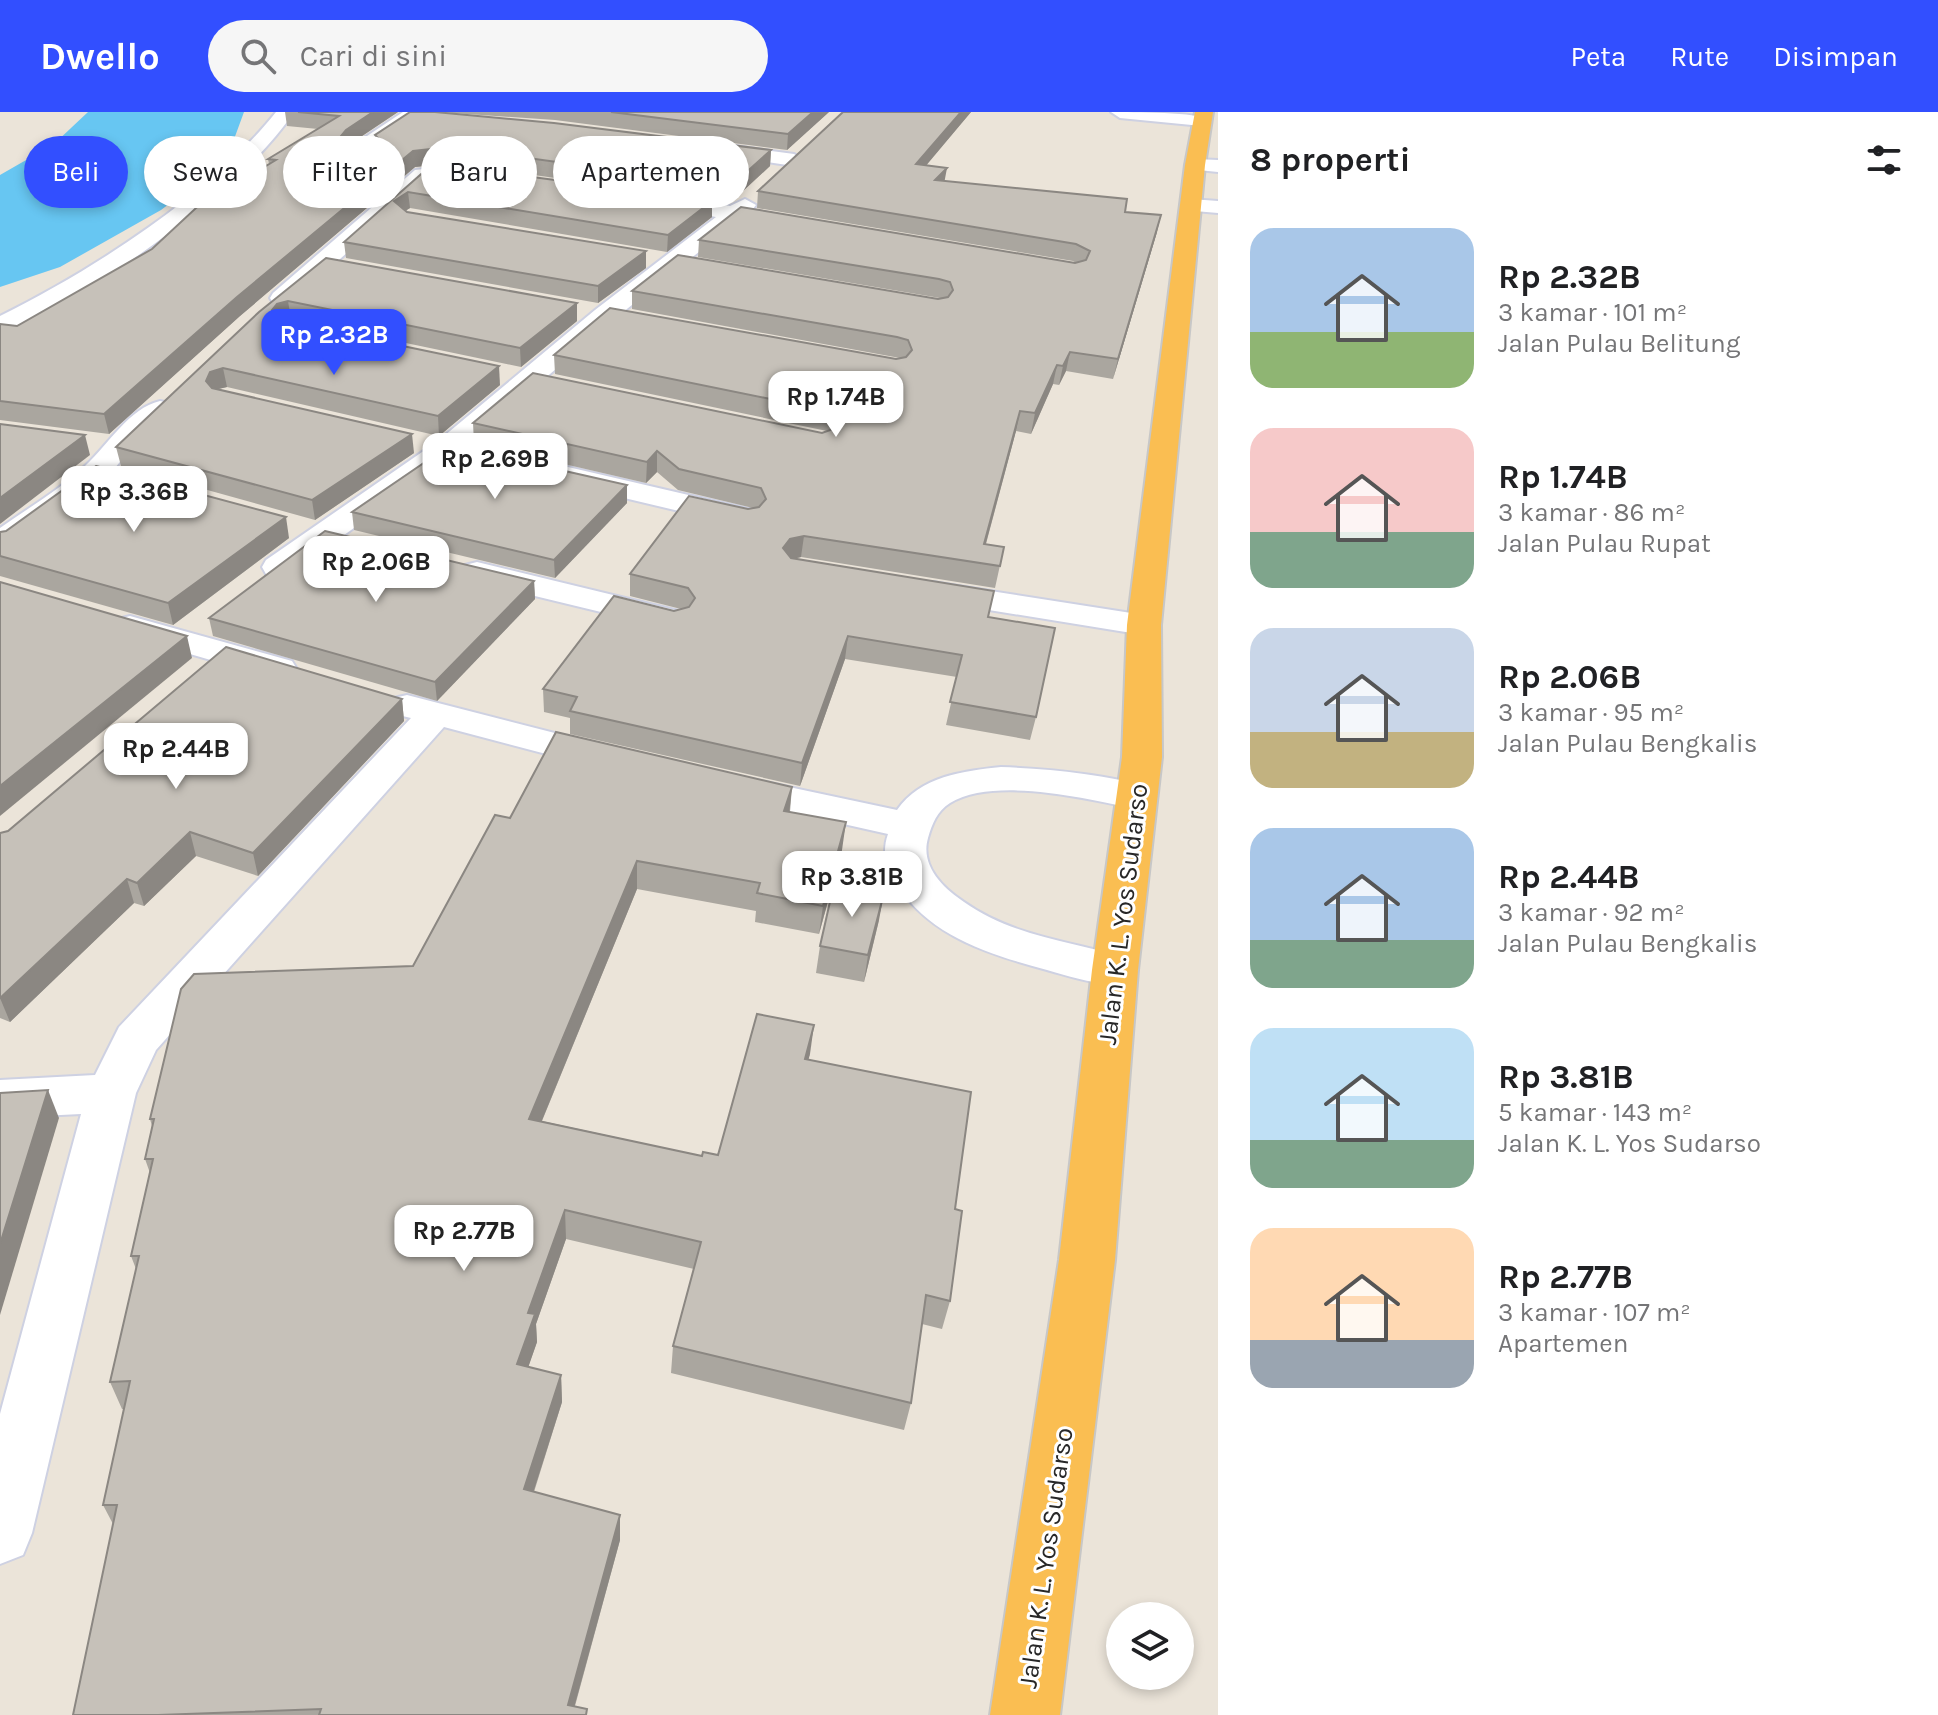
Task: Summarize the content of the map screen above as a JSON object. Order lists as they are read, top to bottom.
{
  "streets": {
    "highway": ["Jalan K. L. Yos Sudarso"]
  },
  "page": {
    "header": "Dwello",
    "search": "Cari di sini",
    "nav": ["Peta", "Rute", "Disimpan"],
    "heading": "8 properti",
    "chip": [
      "Beli",
      "Sewa",
      "Filter",
      "Baru",
      "Apartemen"
    ],
    "list": [
      {
        "name": "Rp 2.32B",
        "note": "3 kamar · 101 m² · Jalan Pulau Belitung"
      },
      {
        "name": "Rp 1.74B",
        "note": "3 kamar · 86 m² · Jalan Pulau Rupat"
      },
      {
        "name": "Rp 2.06B",
        "note": "3 kamar · 95 m² · Jalan Pulau Bengkalis"
      },
      {
        "name": "Rp 2.44B",
        "note": "3 kamar · 92 m² · Jalan Pulau Bengkalis"
      },
      {
        "name": "Rp 3.81B",
        "note": "5 kamar · 143 m² · Jalan K. L. Yos Sudarso"
      },
      {
        "name": "Rp 2.77B",
        "note": "3 kamar · 107 m² · Apartemen"
      }
    ],
    "price": [
      "Rp 2.32B",
      "Rp 1.74B",
      "Rp 2.69B",
      "Rp 3.36B",
      "Rp 2.06B",
      "Rp 2.44B",
      "Rp 3.81B",
      "Rp 2.77B"
    ]
  }
}
